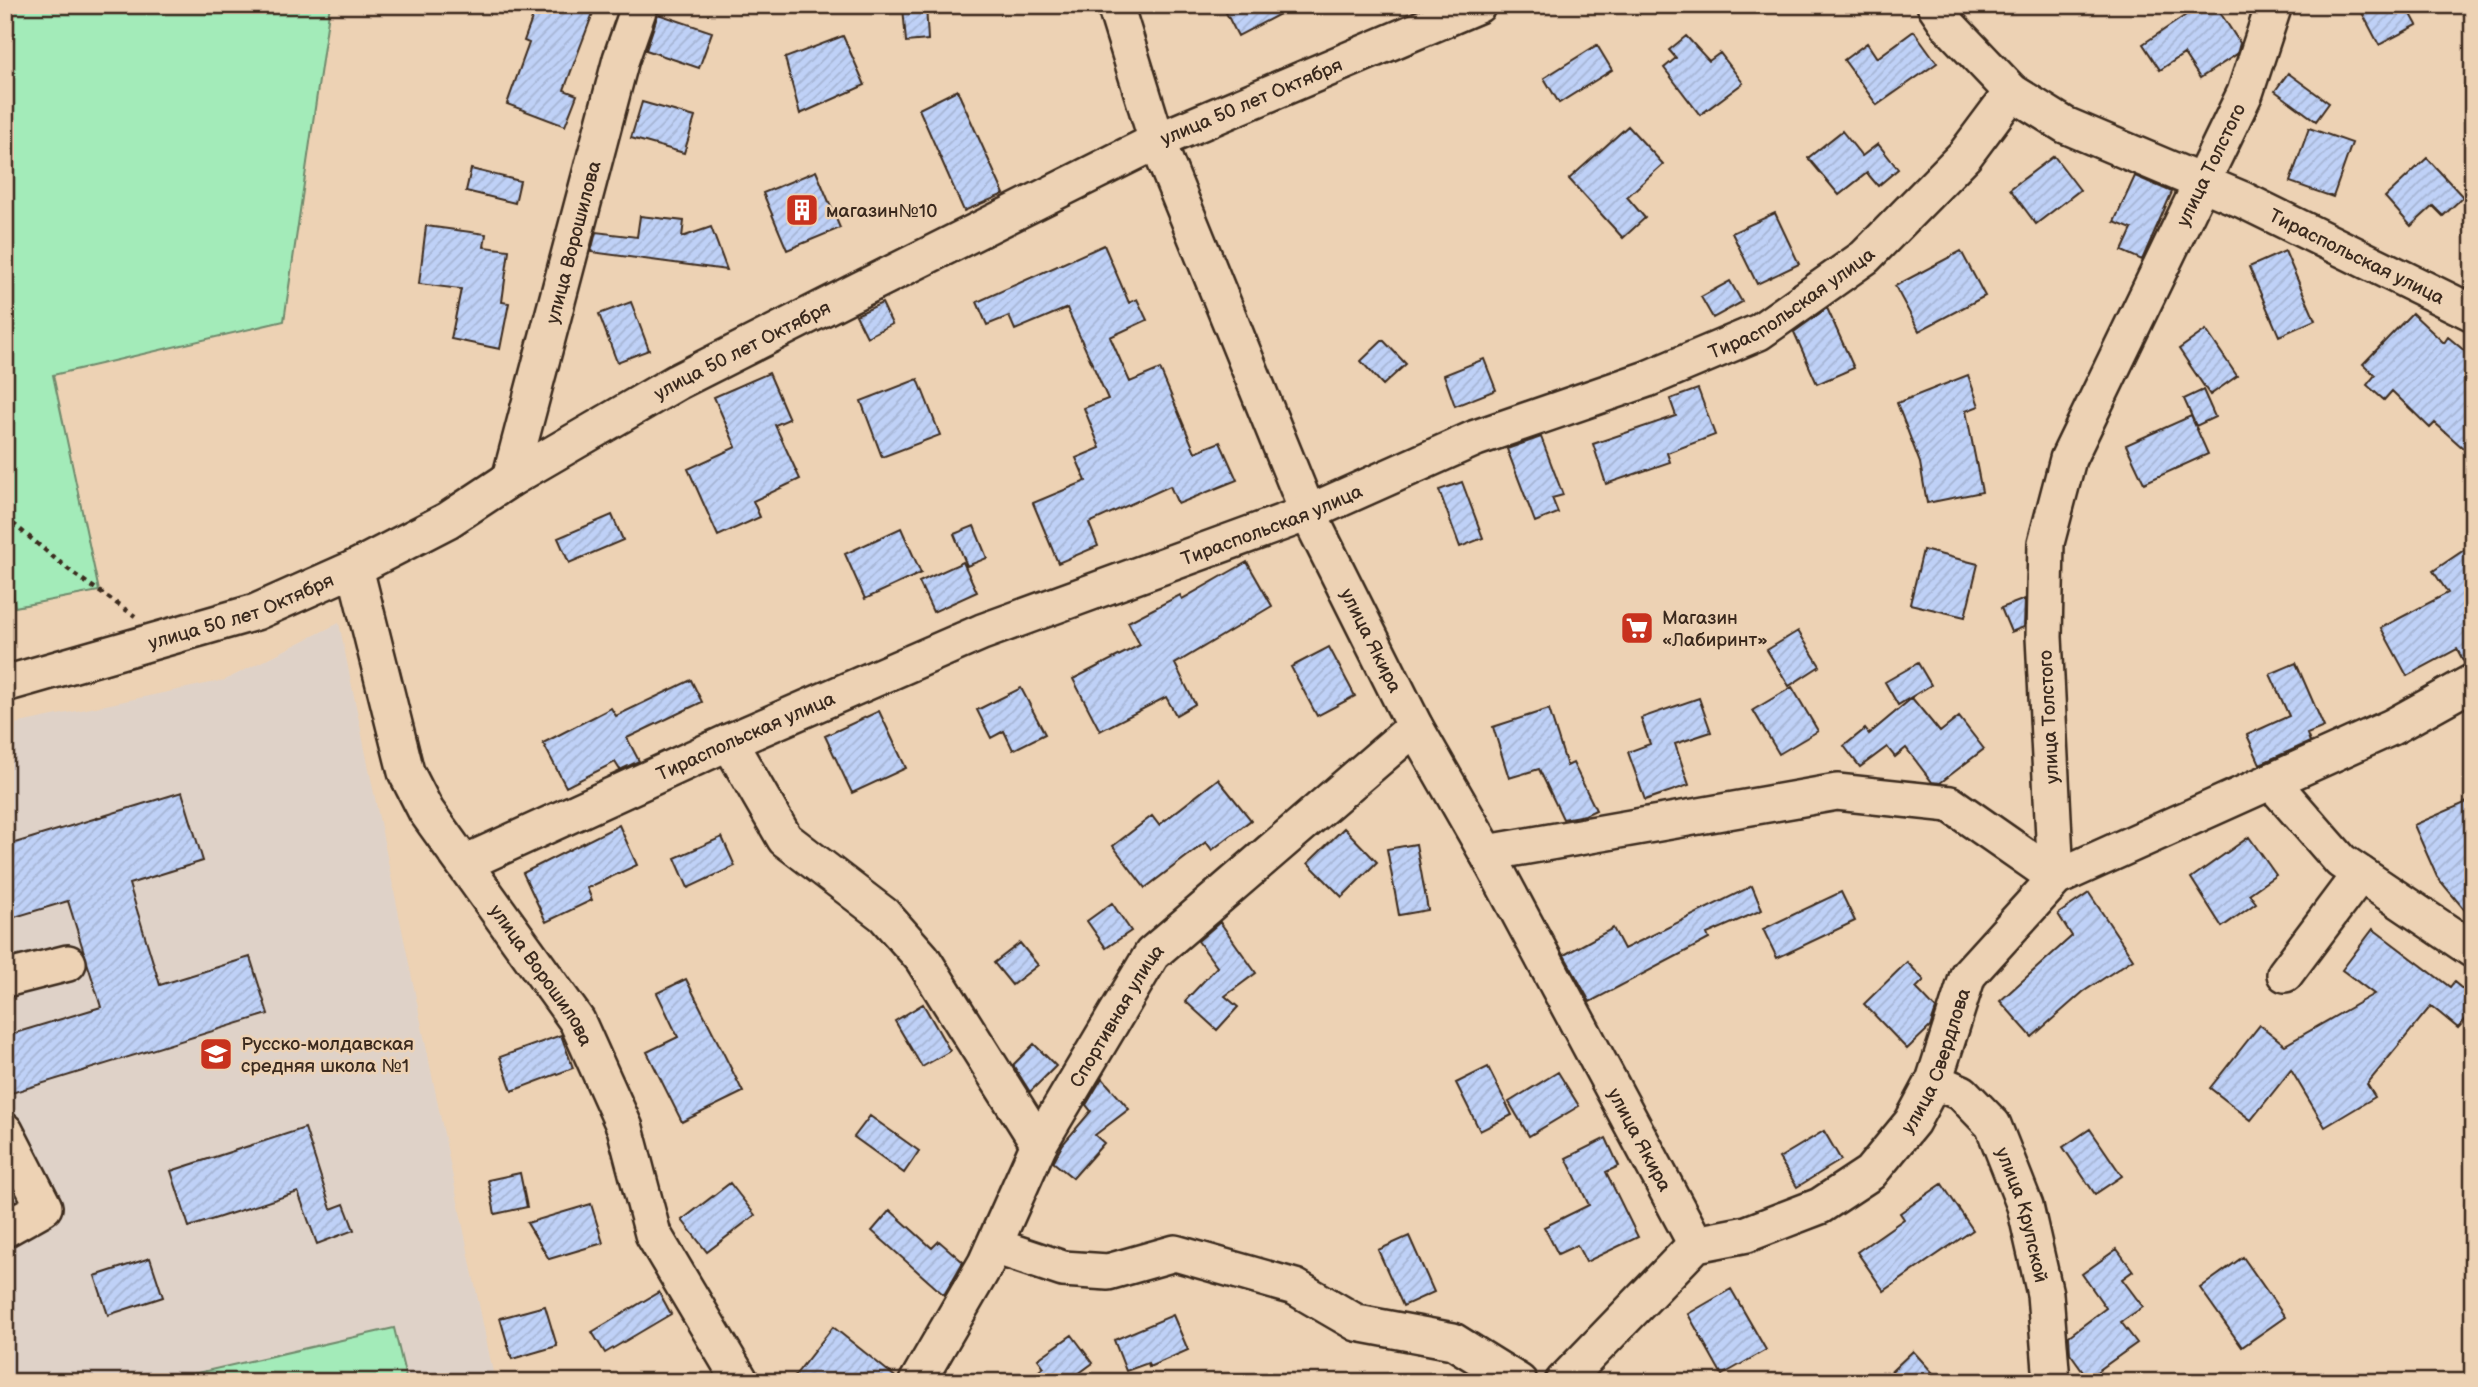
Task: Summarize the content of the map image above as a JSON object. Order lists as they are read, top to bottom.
{
  "streets": {
    "street": [
      "улица 50 лет Октября",
      "улица Толстого",
      "улица Ворошилова",
      "Тираспольская улица",
      "улица Якира",
      "Спортивная улица",
      "улица Свердлова",
      "улица Крупской"
    ]
  },
  "crossings": [
    ["улица 50 лет Октября", "улица Ворошилова"],
    ["улица 50 лет Октября", "улица Якира"],
    ["улица Толстого", "Тираспольская улица"],
    ["улица Толстого", "улица Свердлова"],
    ["улица Ворошилова", "Тираспольская улица"],
    ["Тираспольская улица", "улица Якира"],
    ["улица Якира", "Спортивная улица"],
    ["улица Якира", "улица Свердлова"],
    ["улица Свердлова", "улица Крупской"]
  ],
  "places": {
    "building": ["магазин№10"],
    "supermarket": ["Магазин «Лабиринт»"],
    "school or university": ["Русско-молдавская средняя школа №1"]
  }
}
